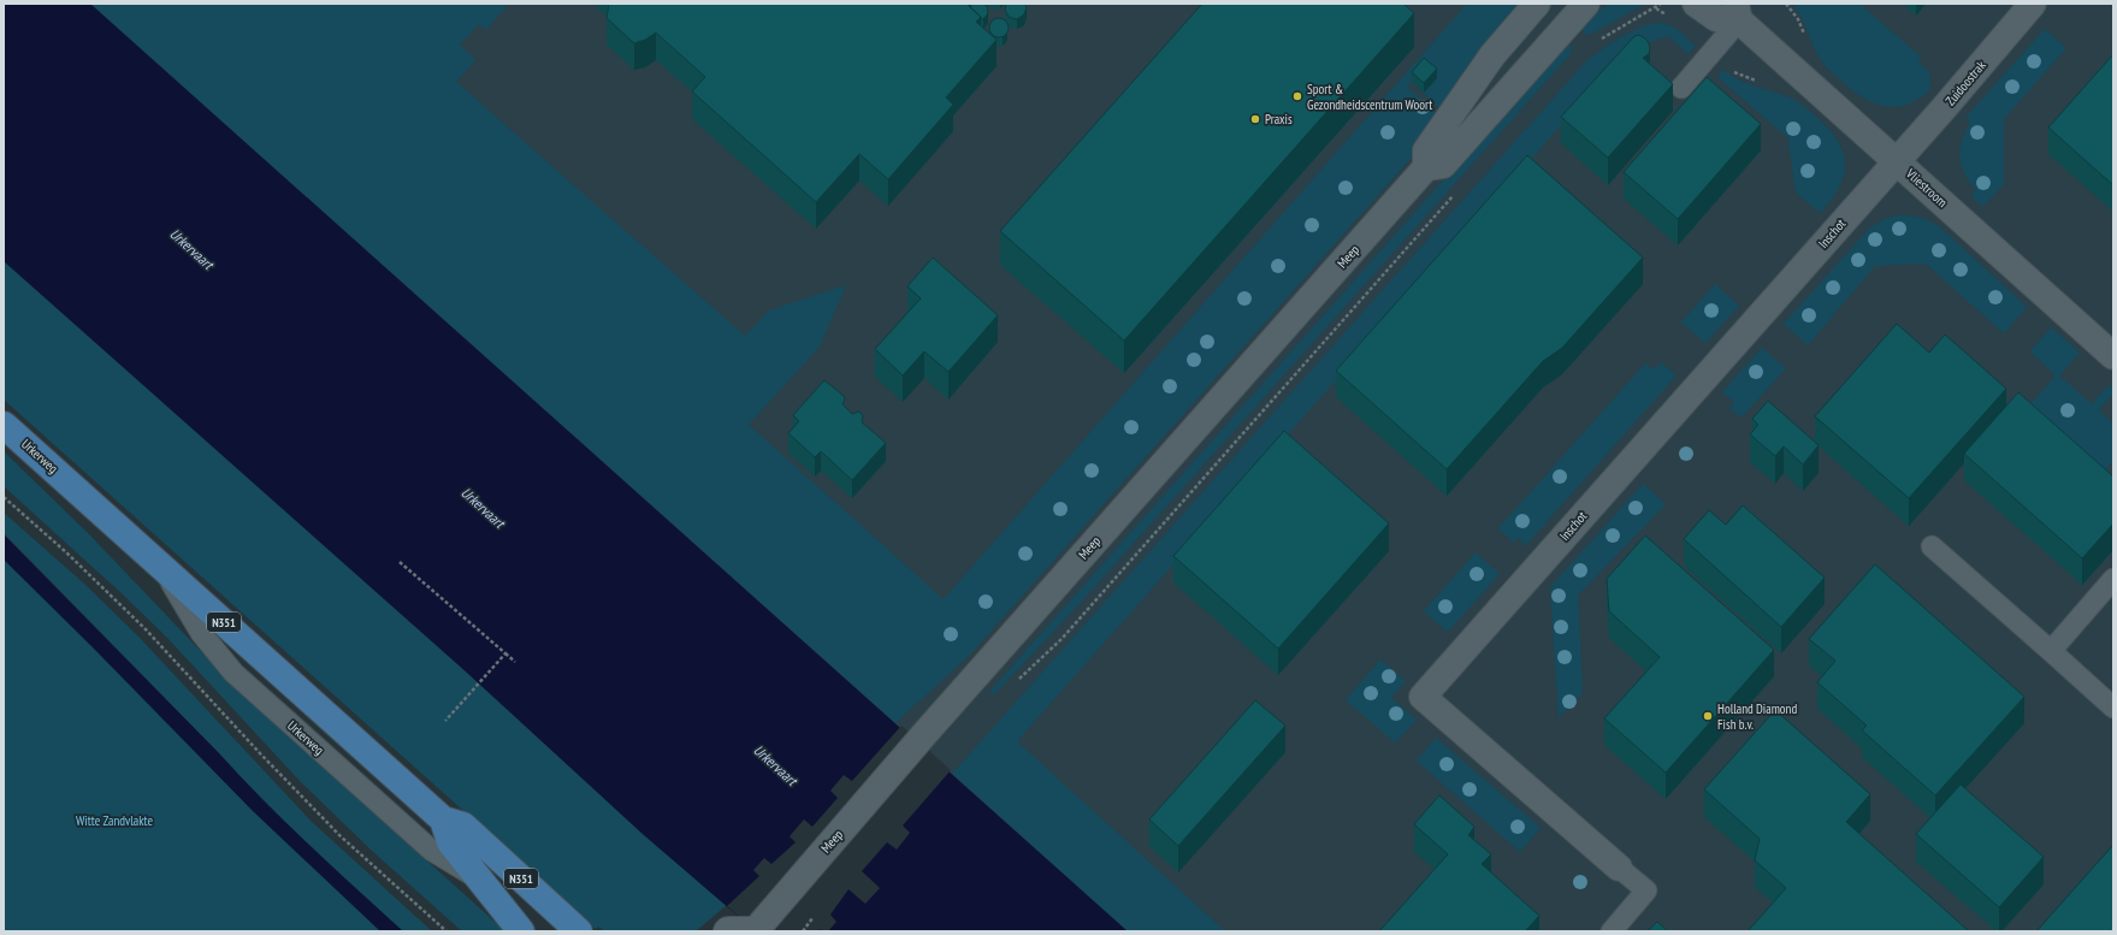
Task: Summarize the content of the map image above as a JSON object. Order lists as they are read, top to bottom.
{
  "streets": {
    "main road": ["Urkerweg", "N351"],
    "street": [
      "Zuidoostrak",
      "Vliestroom",
      "Inschot",
      "Meep"
    ]
  },
  "crossings": [
    ["Zuidoostrak", "Vliestroom"],
    ["Zuidoostrak", "Inschot"],
    ["Vliestroom", "Inschot"]
  ],
  "water": ["Urkervaart"],
  "parks": ["Witte Zandvlakte"],
  "places": ["Sport & Gezondheidscentrum Woort", "Praxis", "Holland Diamond Fish b.v."]
}
